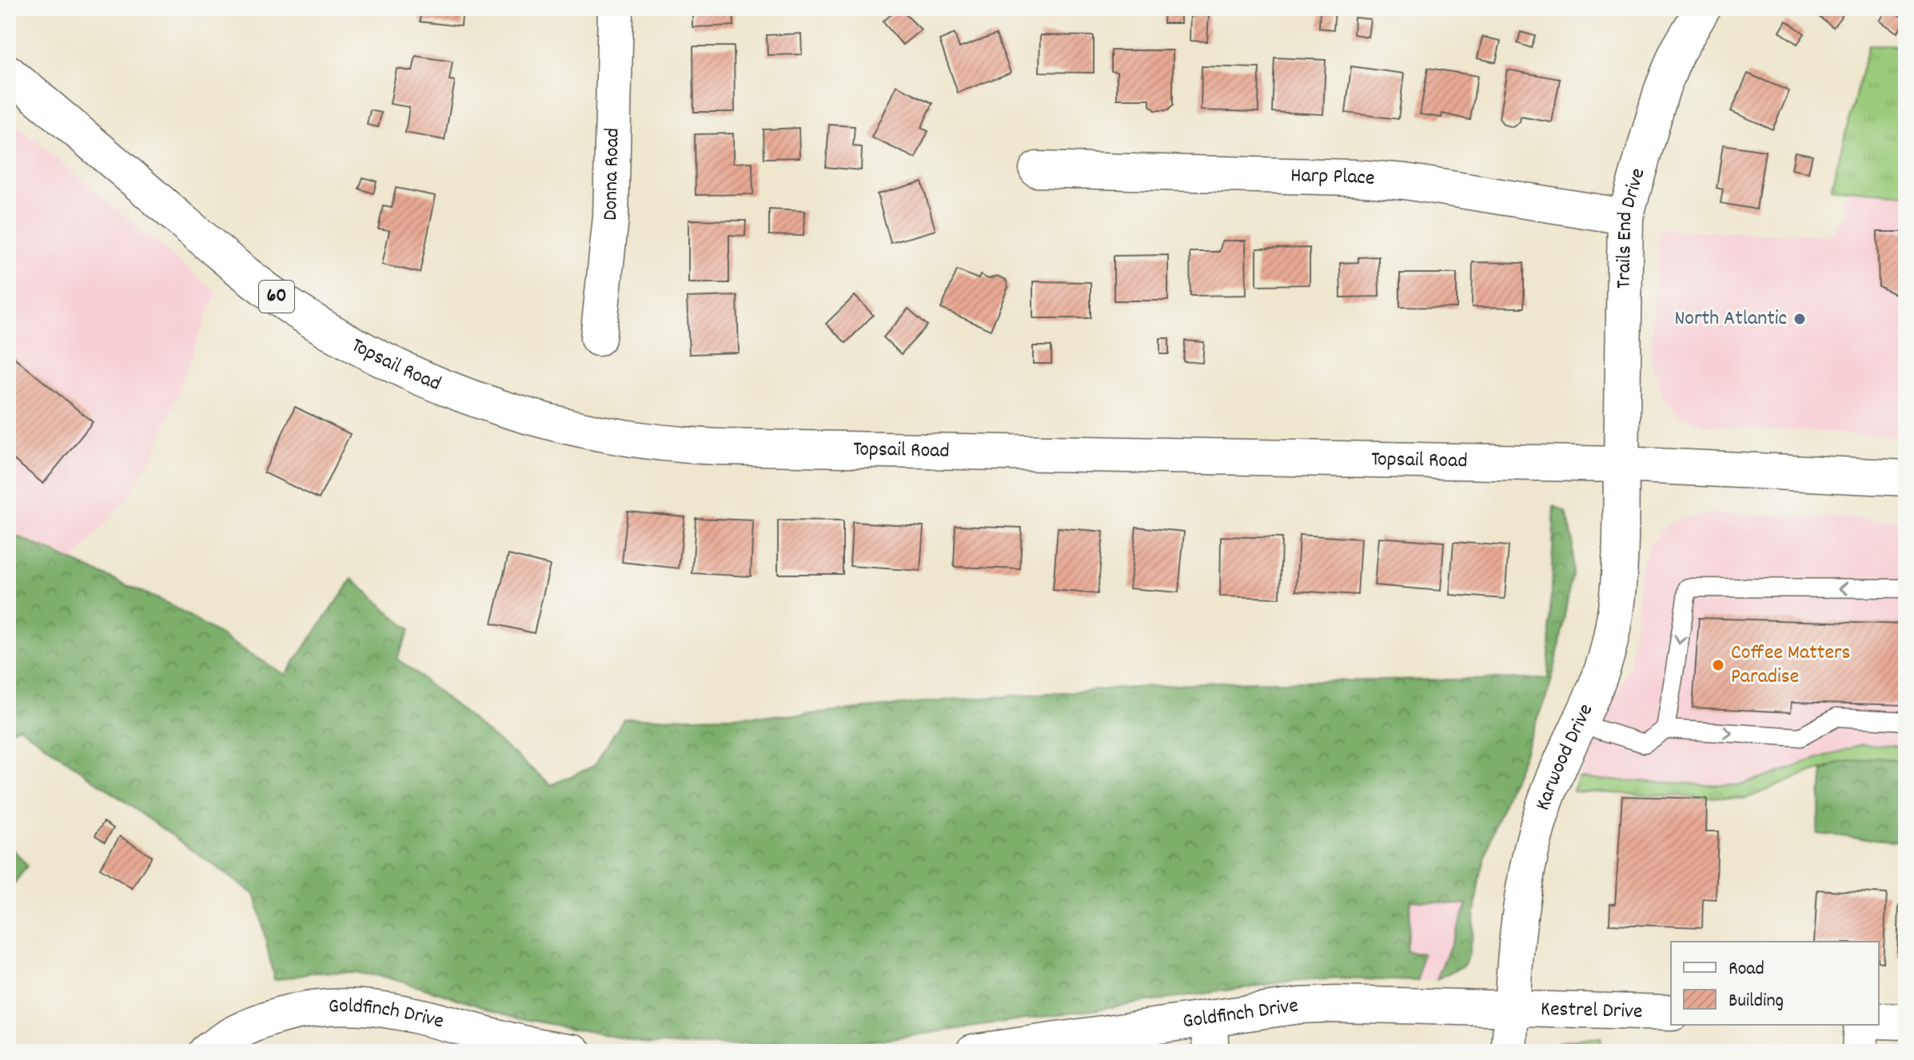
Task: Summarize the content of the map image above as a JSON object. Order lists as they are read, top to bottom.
{
  "streets": {
    "main road": [
      "Donna Road",
      "Harp Place",
      "Trails End Drive",
      "60",
      "Topsail Road",
      "Karwood Drive",
      "Kestrel Drive",
      "Goldfinch Drive"
    ]
  },
  "crossings": [
    ["Harp Place", "Trails End Drive"],
    ["Trails End Drive", "Topsail Road"],
    ["Trails End Drive", "Karwood Drive"],
    ["Topsail Road", "Karwood Drive"],
    ["Karwood Drive", "Kestrel Drive"],
    ["Karwood Drive", "Goldfinch Drive"],
    ["Kestrel Drive", "Goldfinch Drive"]
  ],
  "places": ["North Atlantic", "Coffee Matters Paradise"],
  "legend": ["Road", "Building"]
}
